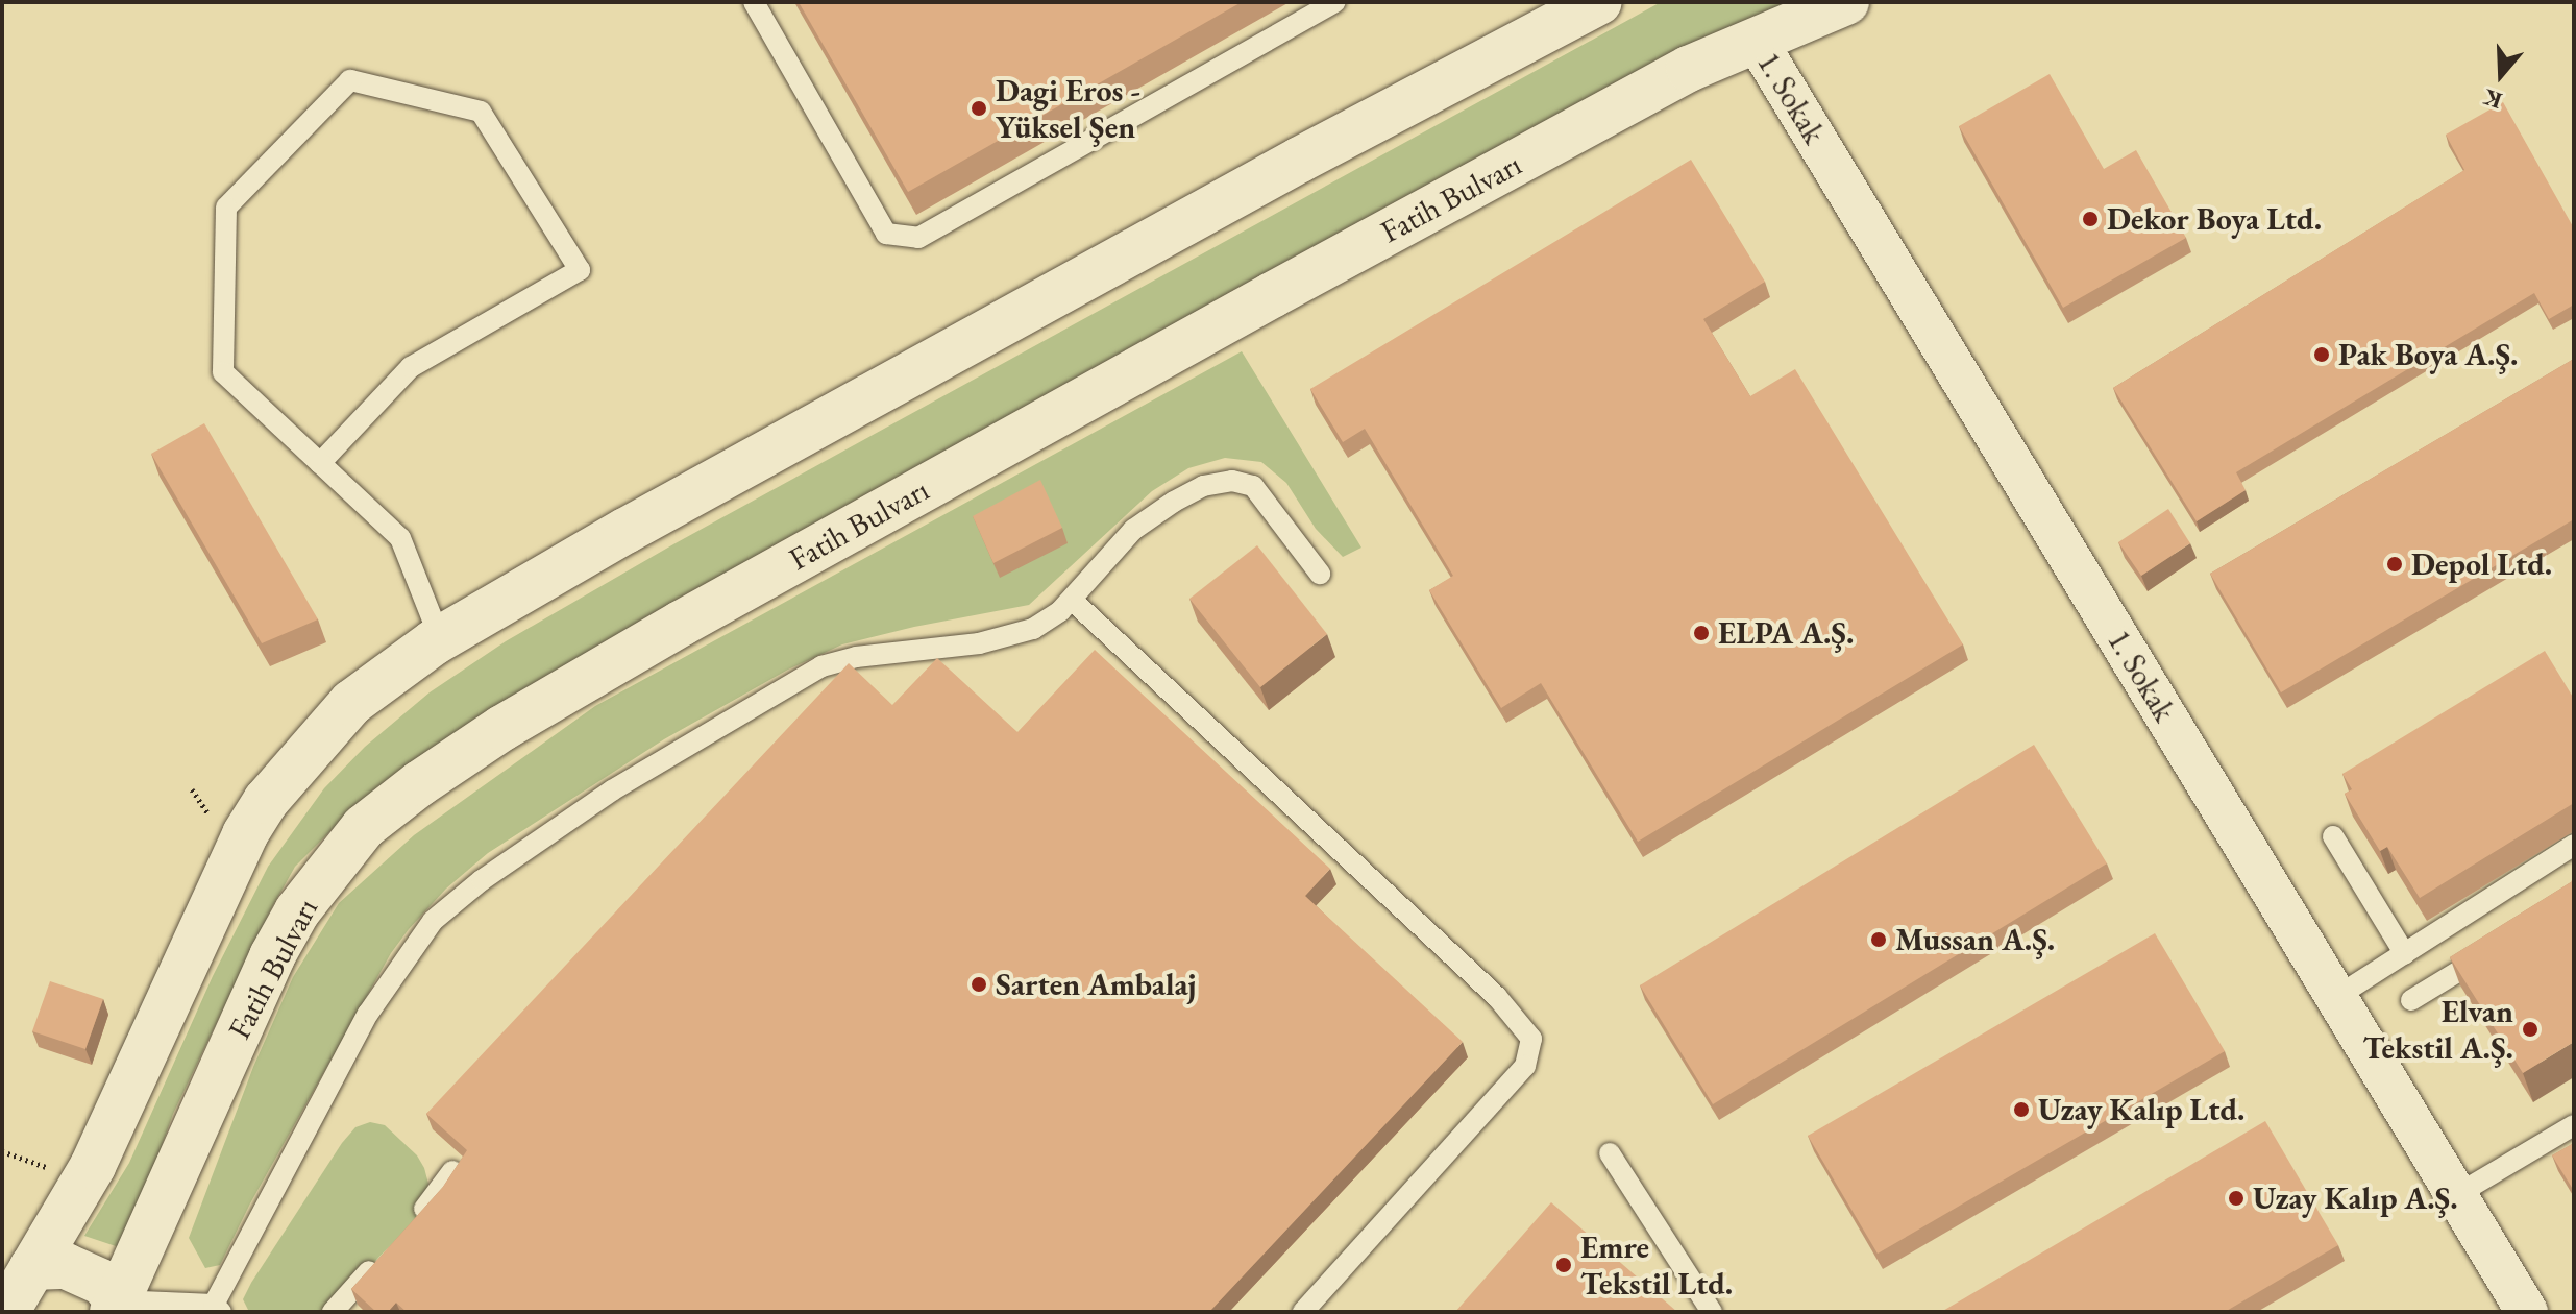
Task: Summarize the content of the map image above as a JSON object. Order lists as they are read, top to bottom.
{
  "streets": {
    "main road": ["Fatih Bulvarı"],
    "street": ["1. Sokak"]
  },
  "crossings": [
    ["1. Sokak", "Fatih Bulvarı"]
  ],
  "places": [
    "Dagi Eros - Yüksel Şen",
    "Dekor Boya Ltd.",
    "Pak Boya A.Ş.",
    "Depol Ltd.",
    "ELPA A.Ş.",
    "Mussan A.Ş.",
    "Sarten Ambalaj",
    "Elvan Tekstil A.Ş.",
    "Uzay Kalıp Ltd.",
    "Uzay Kalıp A.Ş.",
    "Emre Tekstil Ltd."
  ],
  "north": "bottom"
}
